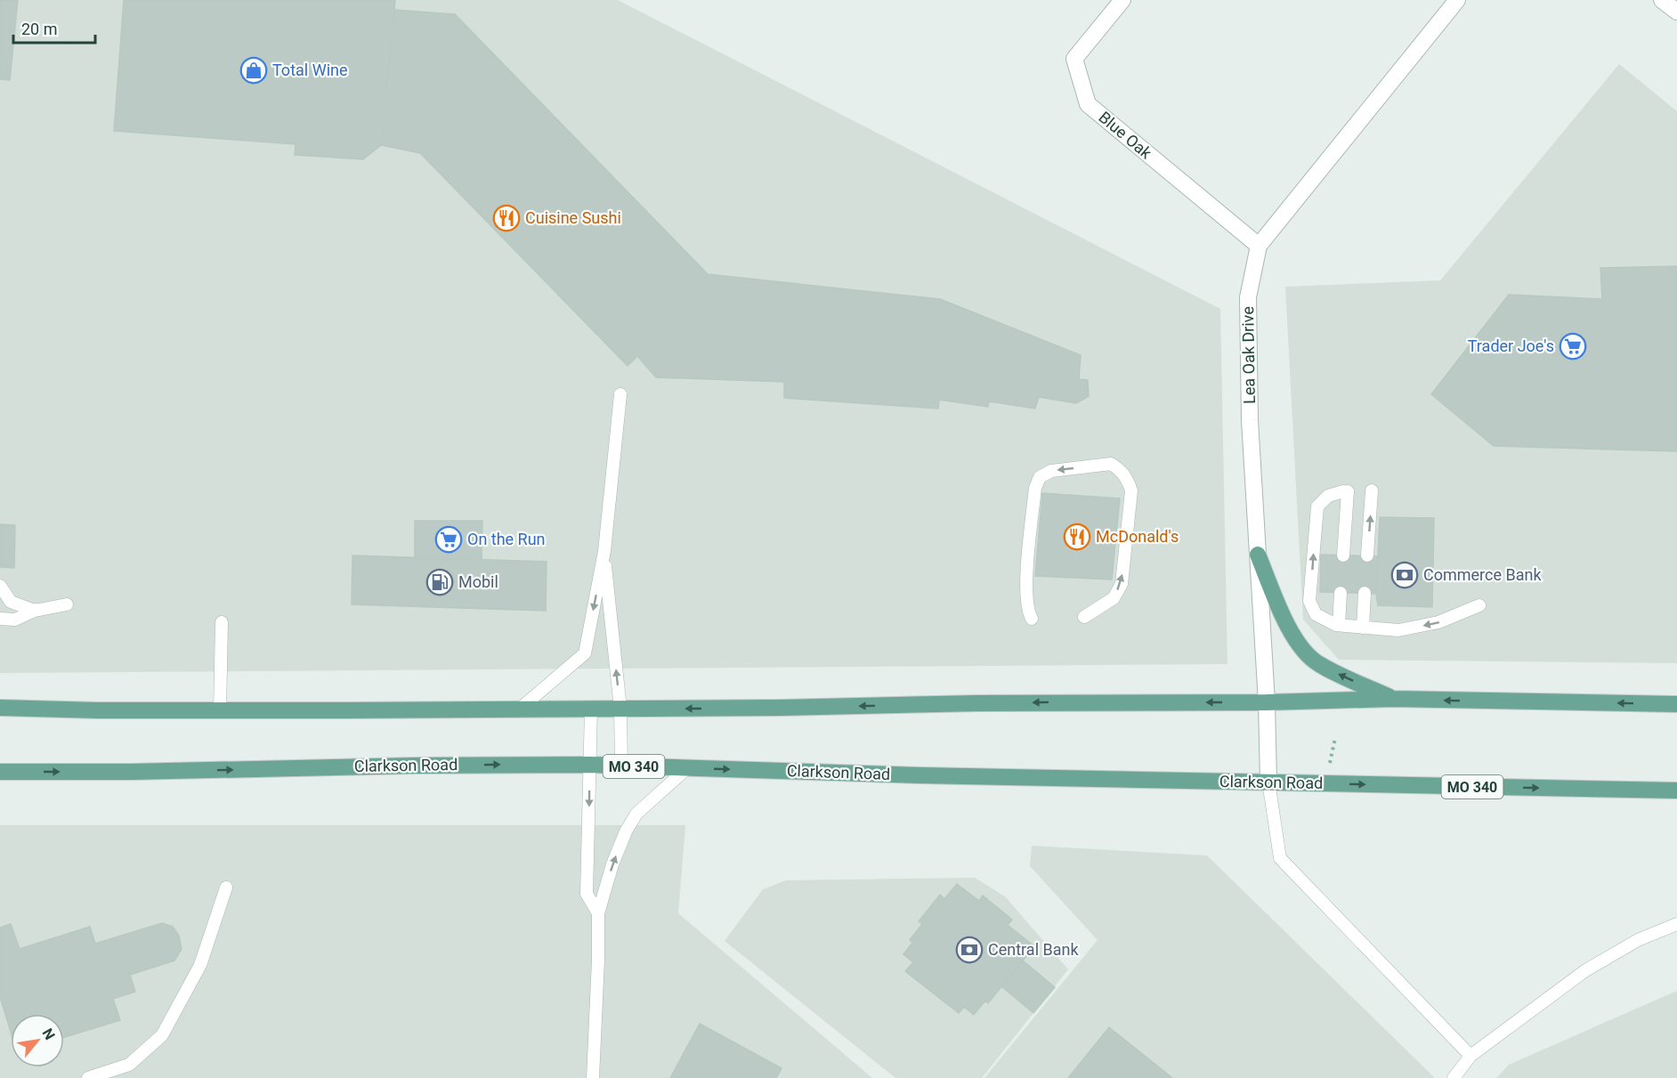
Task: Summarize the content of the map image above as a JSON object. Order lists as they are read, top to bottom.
{
  "streets": {
    "main road": ["Clarkson Road", "MO 340"],
    "street": ["Blue Oak", "Lea Oak Drive"]
  },
  "crossings": [
    ["Blue Oak", "Lea Oak Drive"],
    ["Lea Oak Drive", "Clarkson Road"]
  ],
  "places": {
    "shop": ["Total Wine"],
    "restaurant": ["Cuisine Sushi", "McDonald's"],
    "supermarket": ["Trader Joe's", "On the Run"],
    "bank": ["Commerce Bank", "Central Bank"],
    "fuel station": ["Mobil"]
  },
  "scale_bar": "20 m",
  "north": "top right"
}
